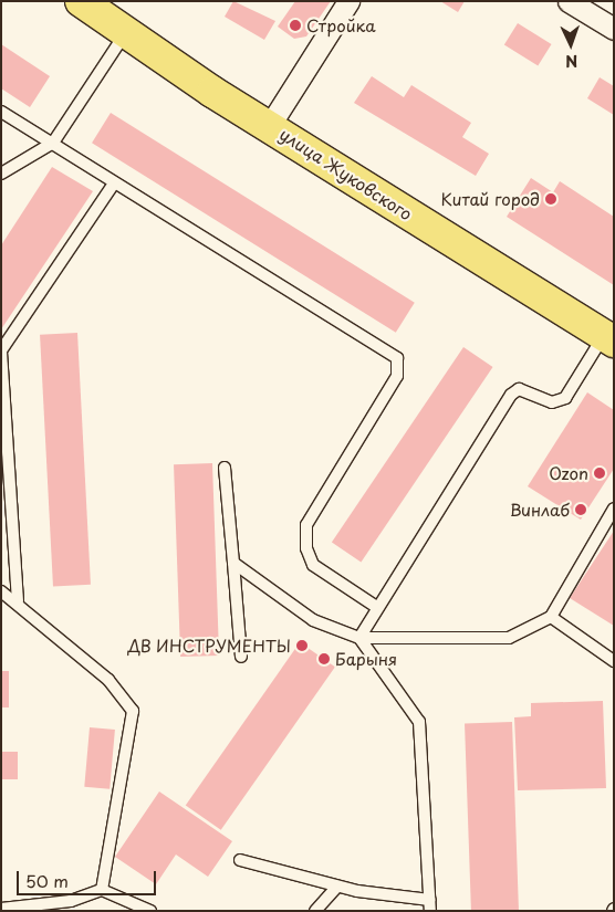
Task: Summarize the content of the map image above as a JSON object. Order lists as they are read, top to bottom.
{
  "streets": {
    "main road": ["улица Жуковского"]
  },
  "places": [
    "Стройка",
    "Китай город",
    "Ozon",
    "Винлаб",
    "ДВ ИНСТРУМЕНТЫ",
    "Барыня"
  ],
  "scale_bar": "50 m",
  "north": "bottom"
}
